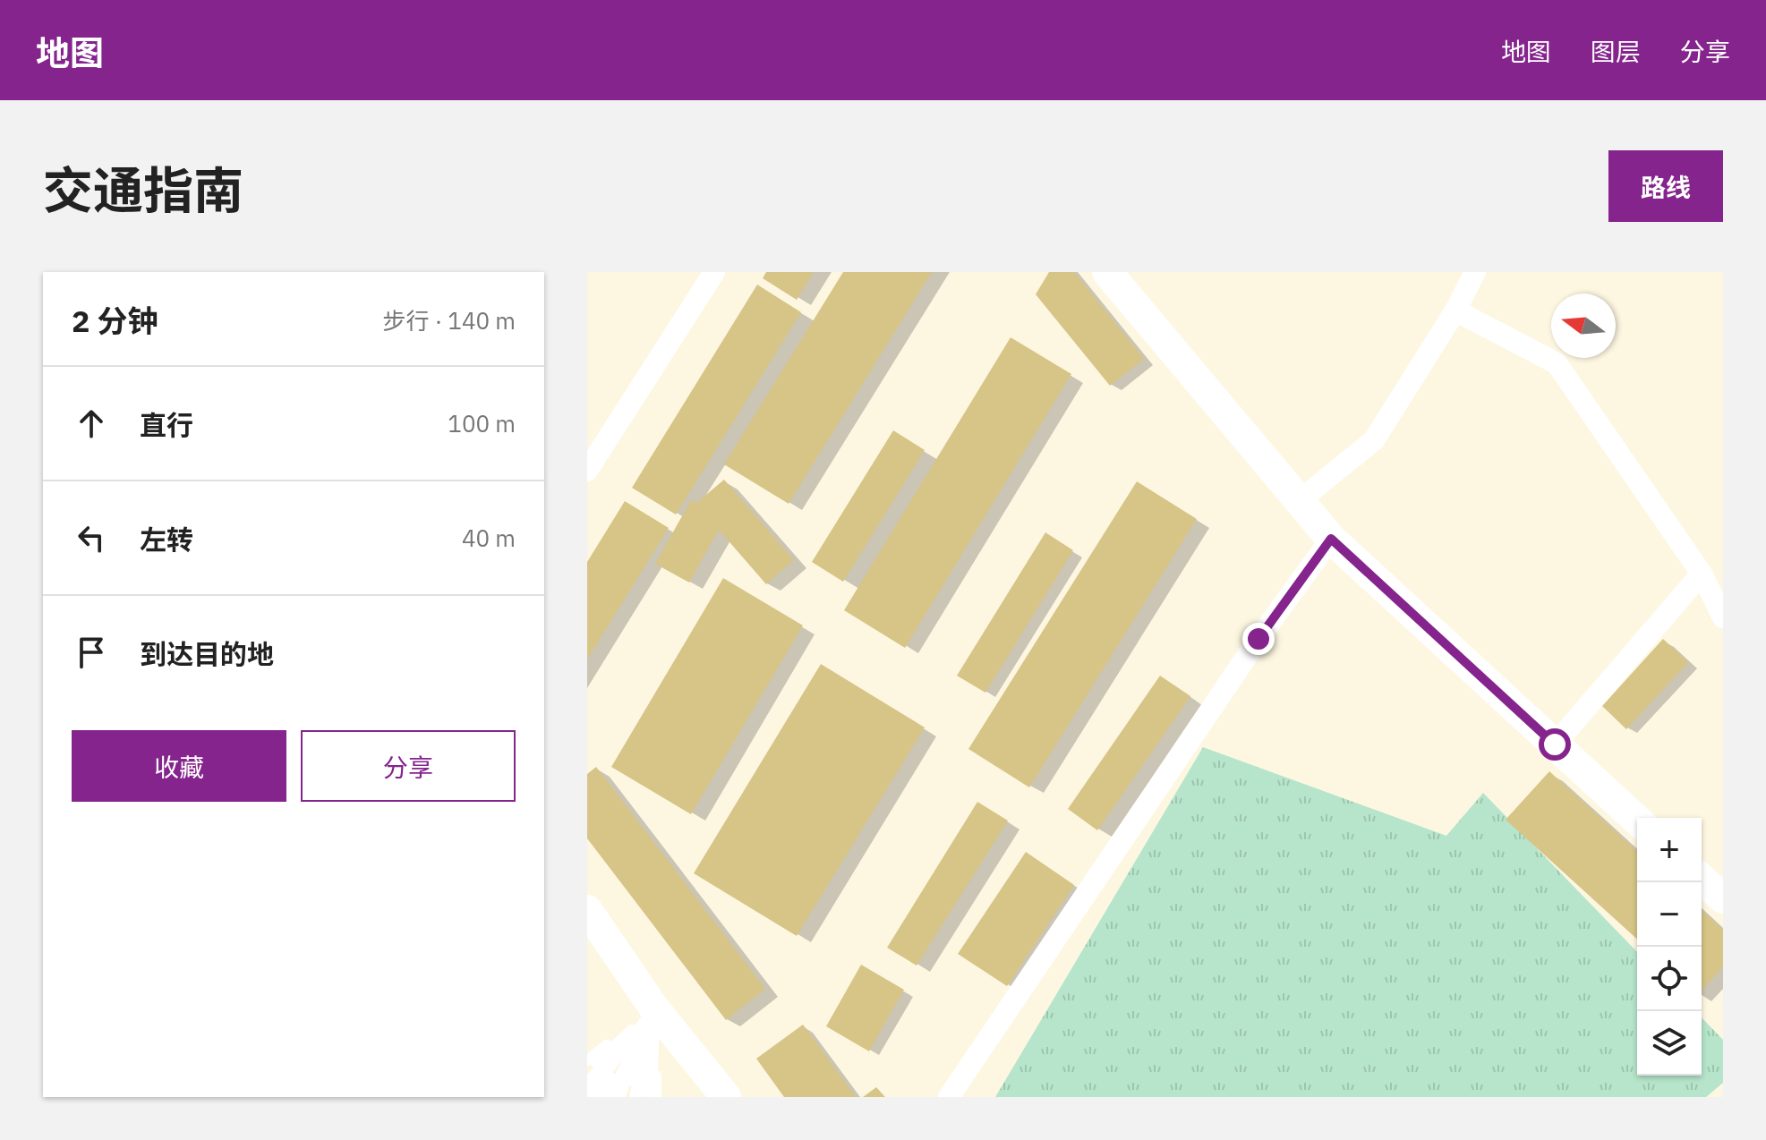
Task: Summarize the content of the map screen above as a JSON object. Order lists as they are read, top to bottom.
{
  "north": "left",
  "page": {
    "header": "地图",
    "nav": ["地图", "图层", "分享"],
    "title": "交通指南",
    "buttons": [
      "路线",
      ["收藏", "分享"]
    ],
    "heading": ["2 分钟", "步行 · 140 m"],
    "list": [
      ["直行", "100 m"],
      ["左转", "40 m"],
      "到达目的地"
    ],
    "map_buttons": ["+", "−"]
  }
}
